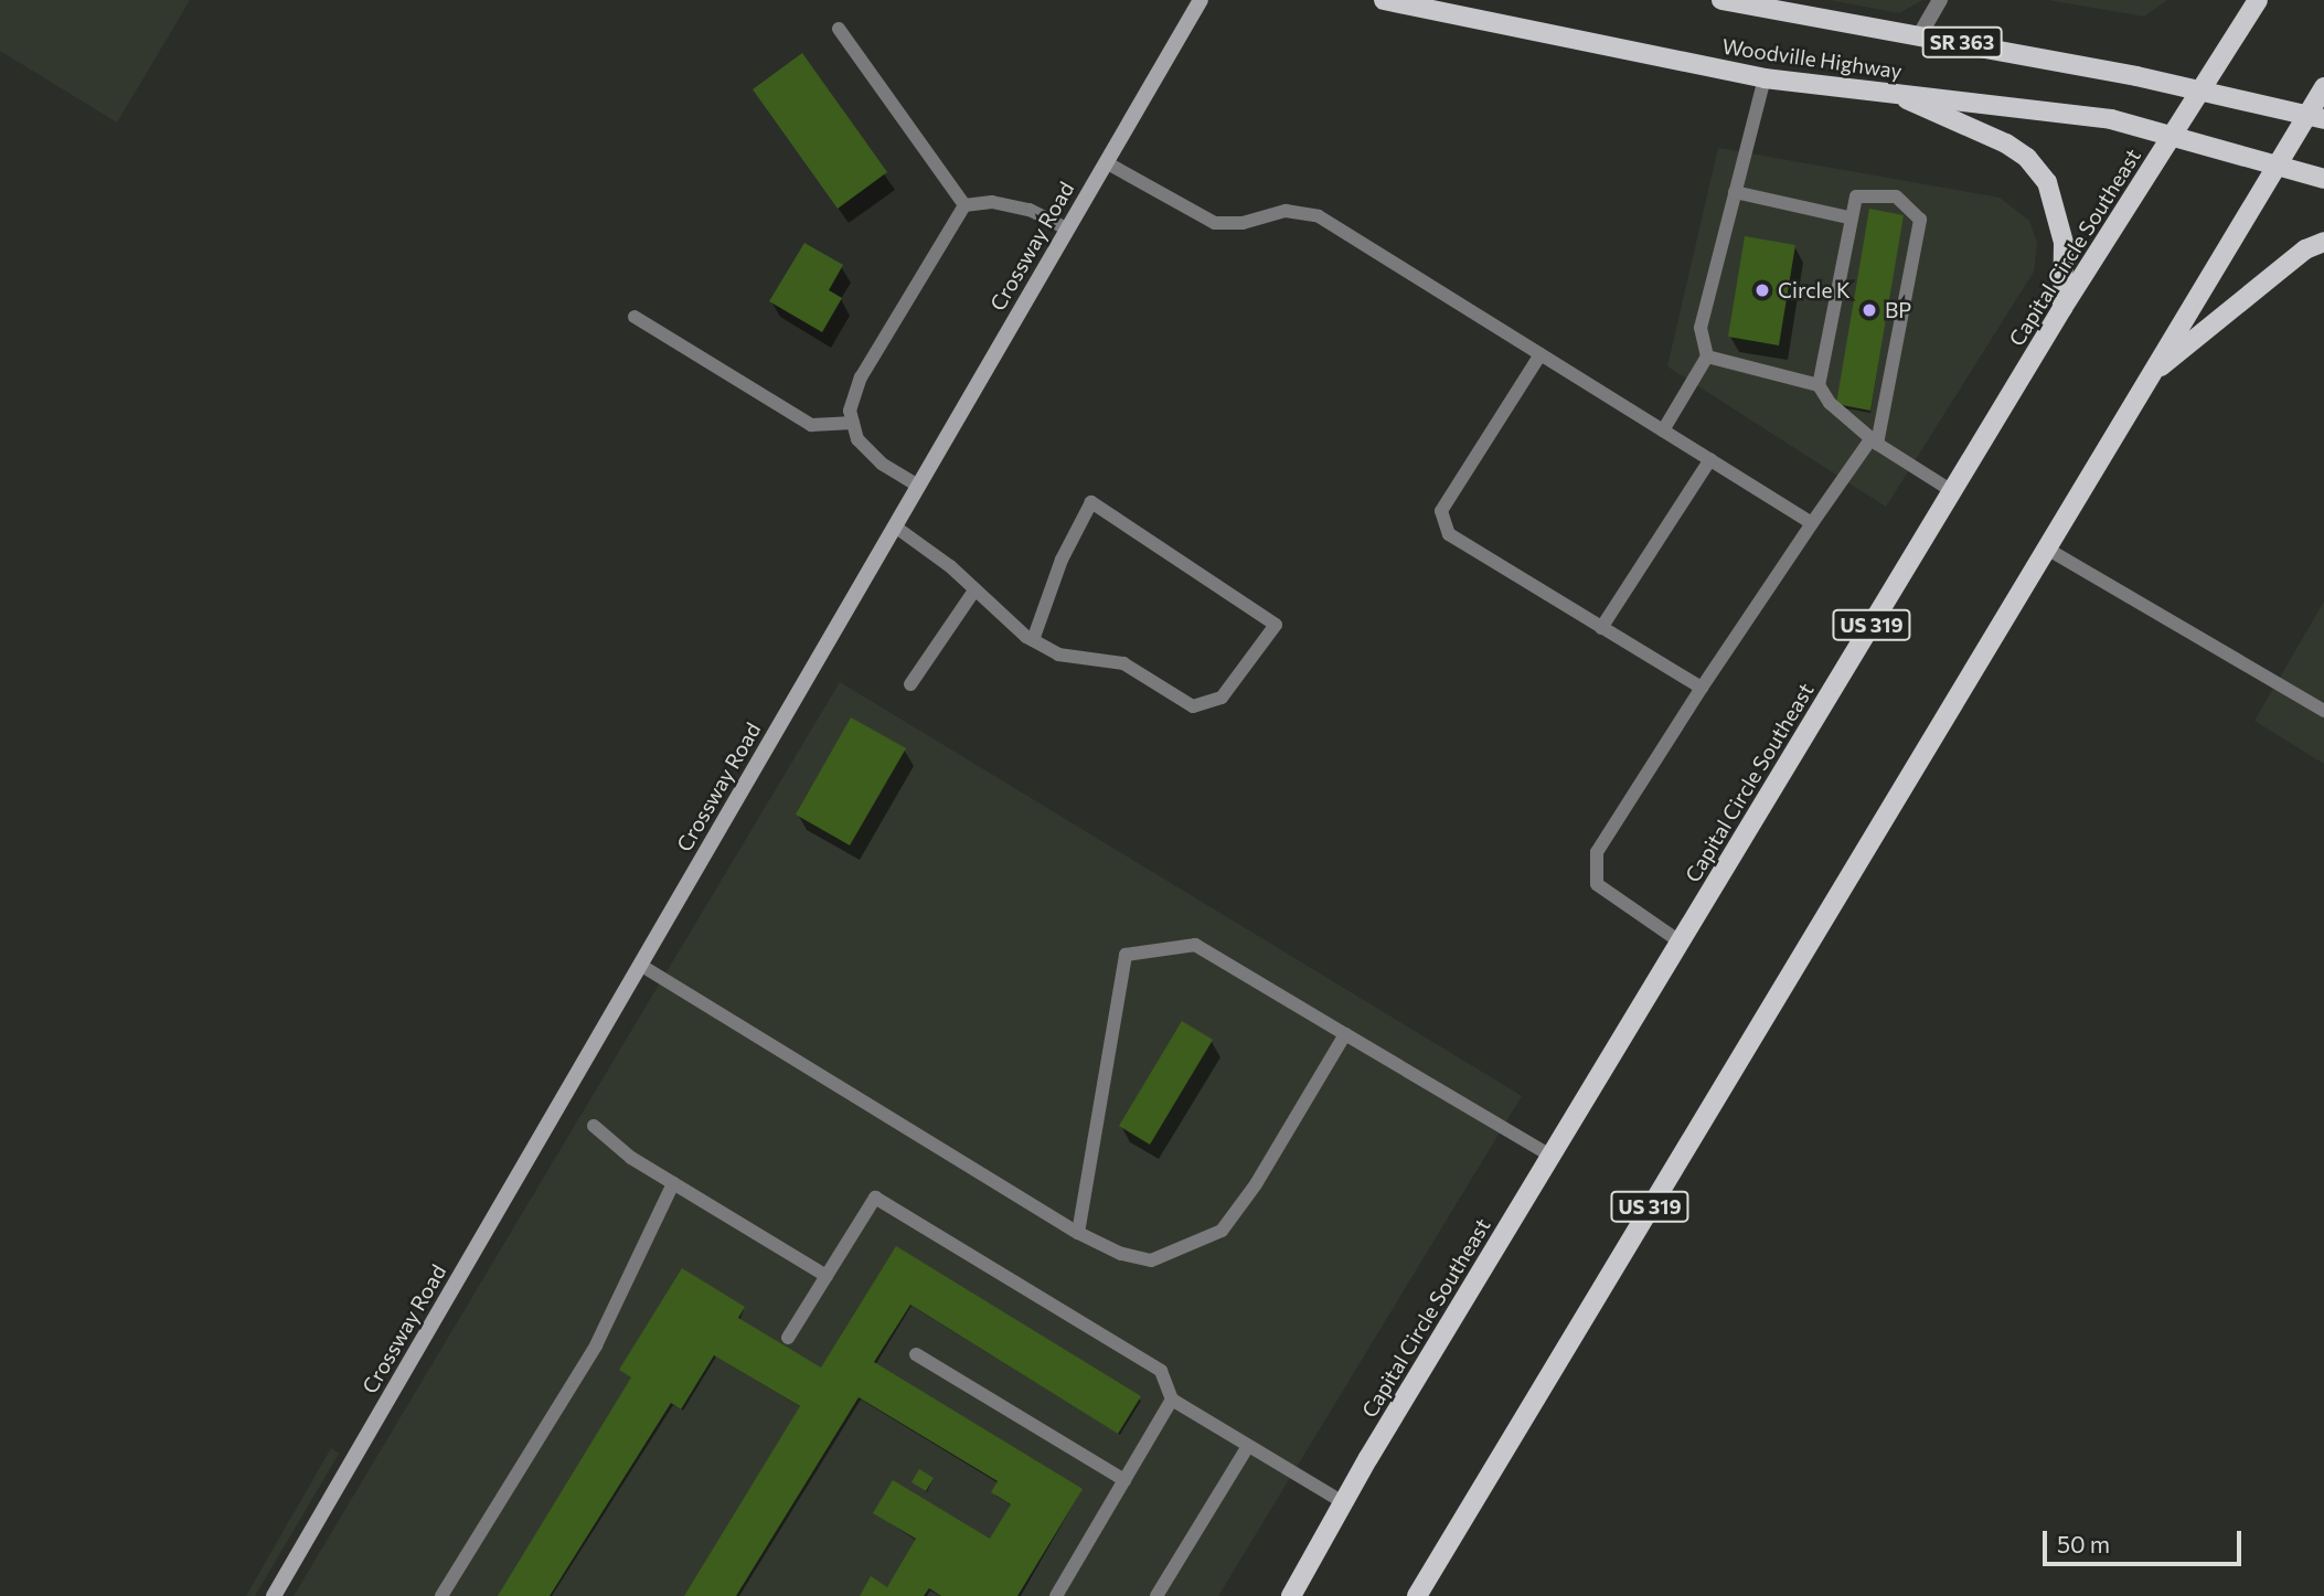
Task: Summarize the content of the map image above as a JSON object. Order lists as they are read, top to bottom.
{
  "streets": {
    "main road": [
      "SR 363",
      "Woodville Highway",
      "Capital Circle Southeast",
      "US 319"
    ],
    "street": ["Crossway Road"]
  },
  "crossings": [
    ["Woodville Highway", "Capital Circle Southeast"],
    ["Woodville Highway", "US 319"]
  ],
  "places": ["Circle K", "BP"],
  "scale_bar": "50 m"
}
